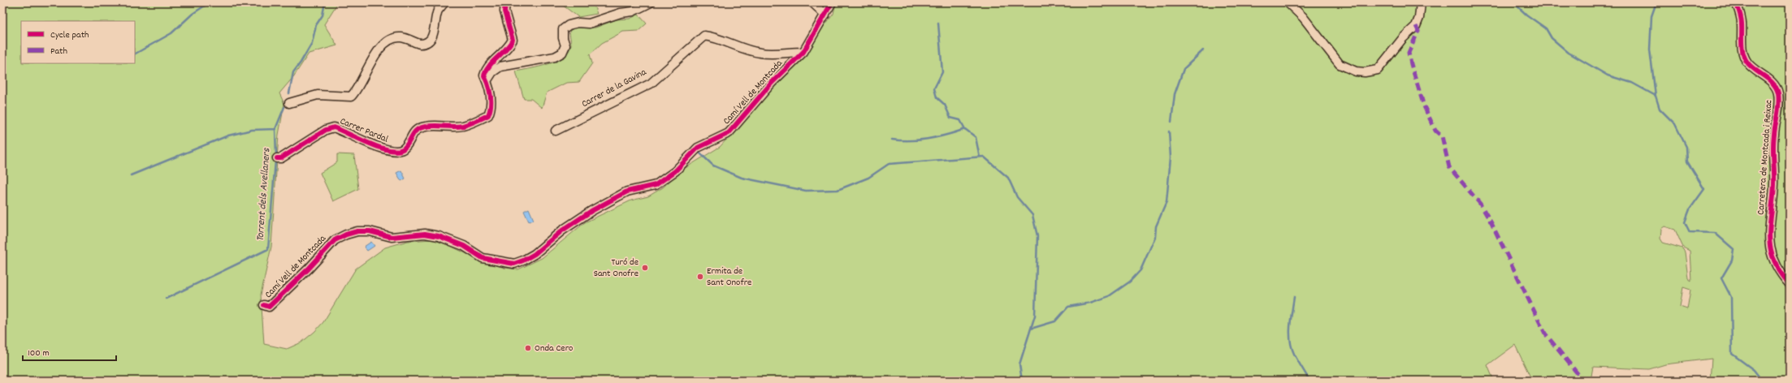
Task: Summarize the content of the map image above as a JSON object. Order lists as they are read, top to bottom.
{
  "streets": {
    "street": [
      "Carrer de la Gavina",
      "Camí Vell de Montcada",
      "Carrer Pardal",
      "Carretera de Montcada i Reixac"
    ]
  },
  "crossings": [
    ["Carrer de la Gavina", "Camí Vell de Montcada"]
  ],
  "water": ["Torrent dels Avellaners"],
  "places": ["Turó de Sant Onofre", "Ermita de Sant Onofre", "Onda Cero"],
  "legend": ["Cycle path", "Path"],
  "scale_bar": "100 m"
}
